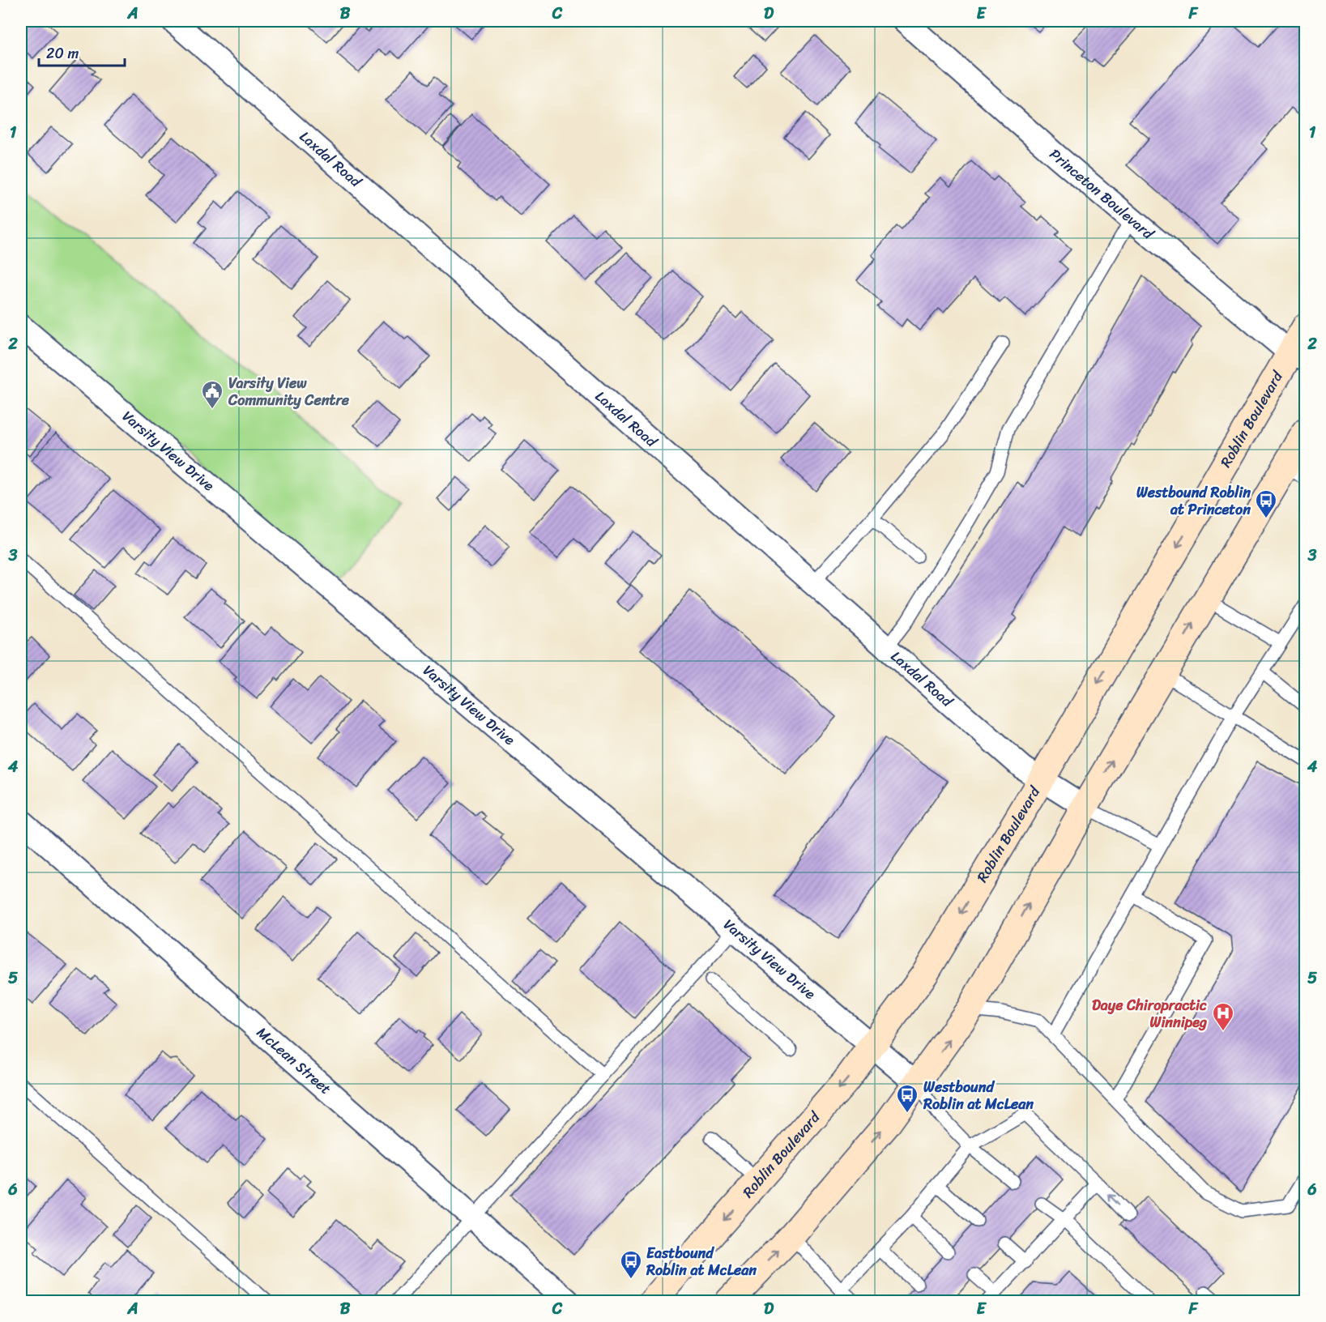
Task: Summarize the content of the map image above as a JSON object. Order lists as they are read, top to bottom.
{
  "streets": {
    "main road": ["Roblin Boulevard"],
    "street": [
      "Laxdal Road",
      "Princeton Boulevard",
      "Varsity View Drive",
      "McLean Street"
    ]
  },
  "crossings": [
    ["Laxdal Road", "Roblin Boulevard"],
    ["Princeton Boulevard", "Roblin Boulevard"],
    ["Roblin Boulevard", "Varsity View Drive"]
  ],
  "places": {
    "public building": ["Varsity View Community Centre"],
    "bus stop": ["Westbound Roblin at Princeton", "Westbound Roblin at McLean", "Eastbound Roblin at McLean"],
    "hospital": ["Daye Chiropractic Winnipeg"]
  },
  "scale_bar": "20 m",
  "grid": {
    "columns": [
      "A",
      "B",
      "C",
      "D",
      "E",
      "F"
    ],
    "rows": [
      "1",
      "2",
      "3",
      "4",
      "5",
      "6"
    ]
  }
}
